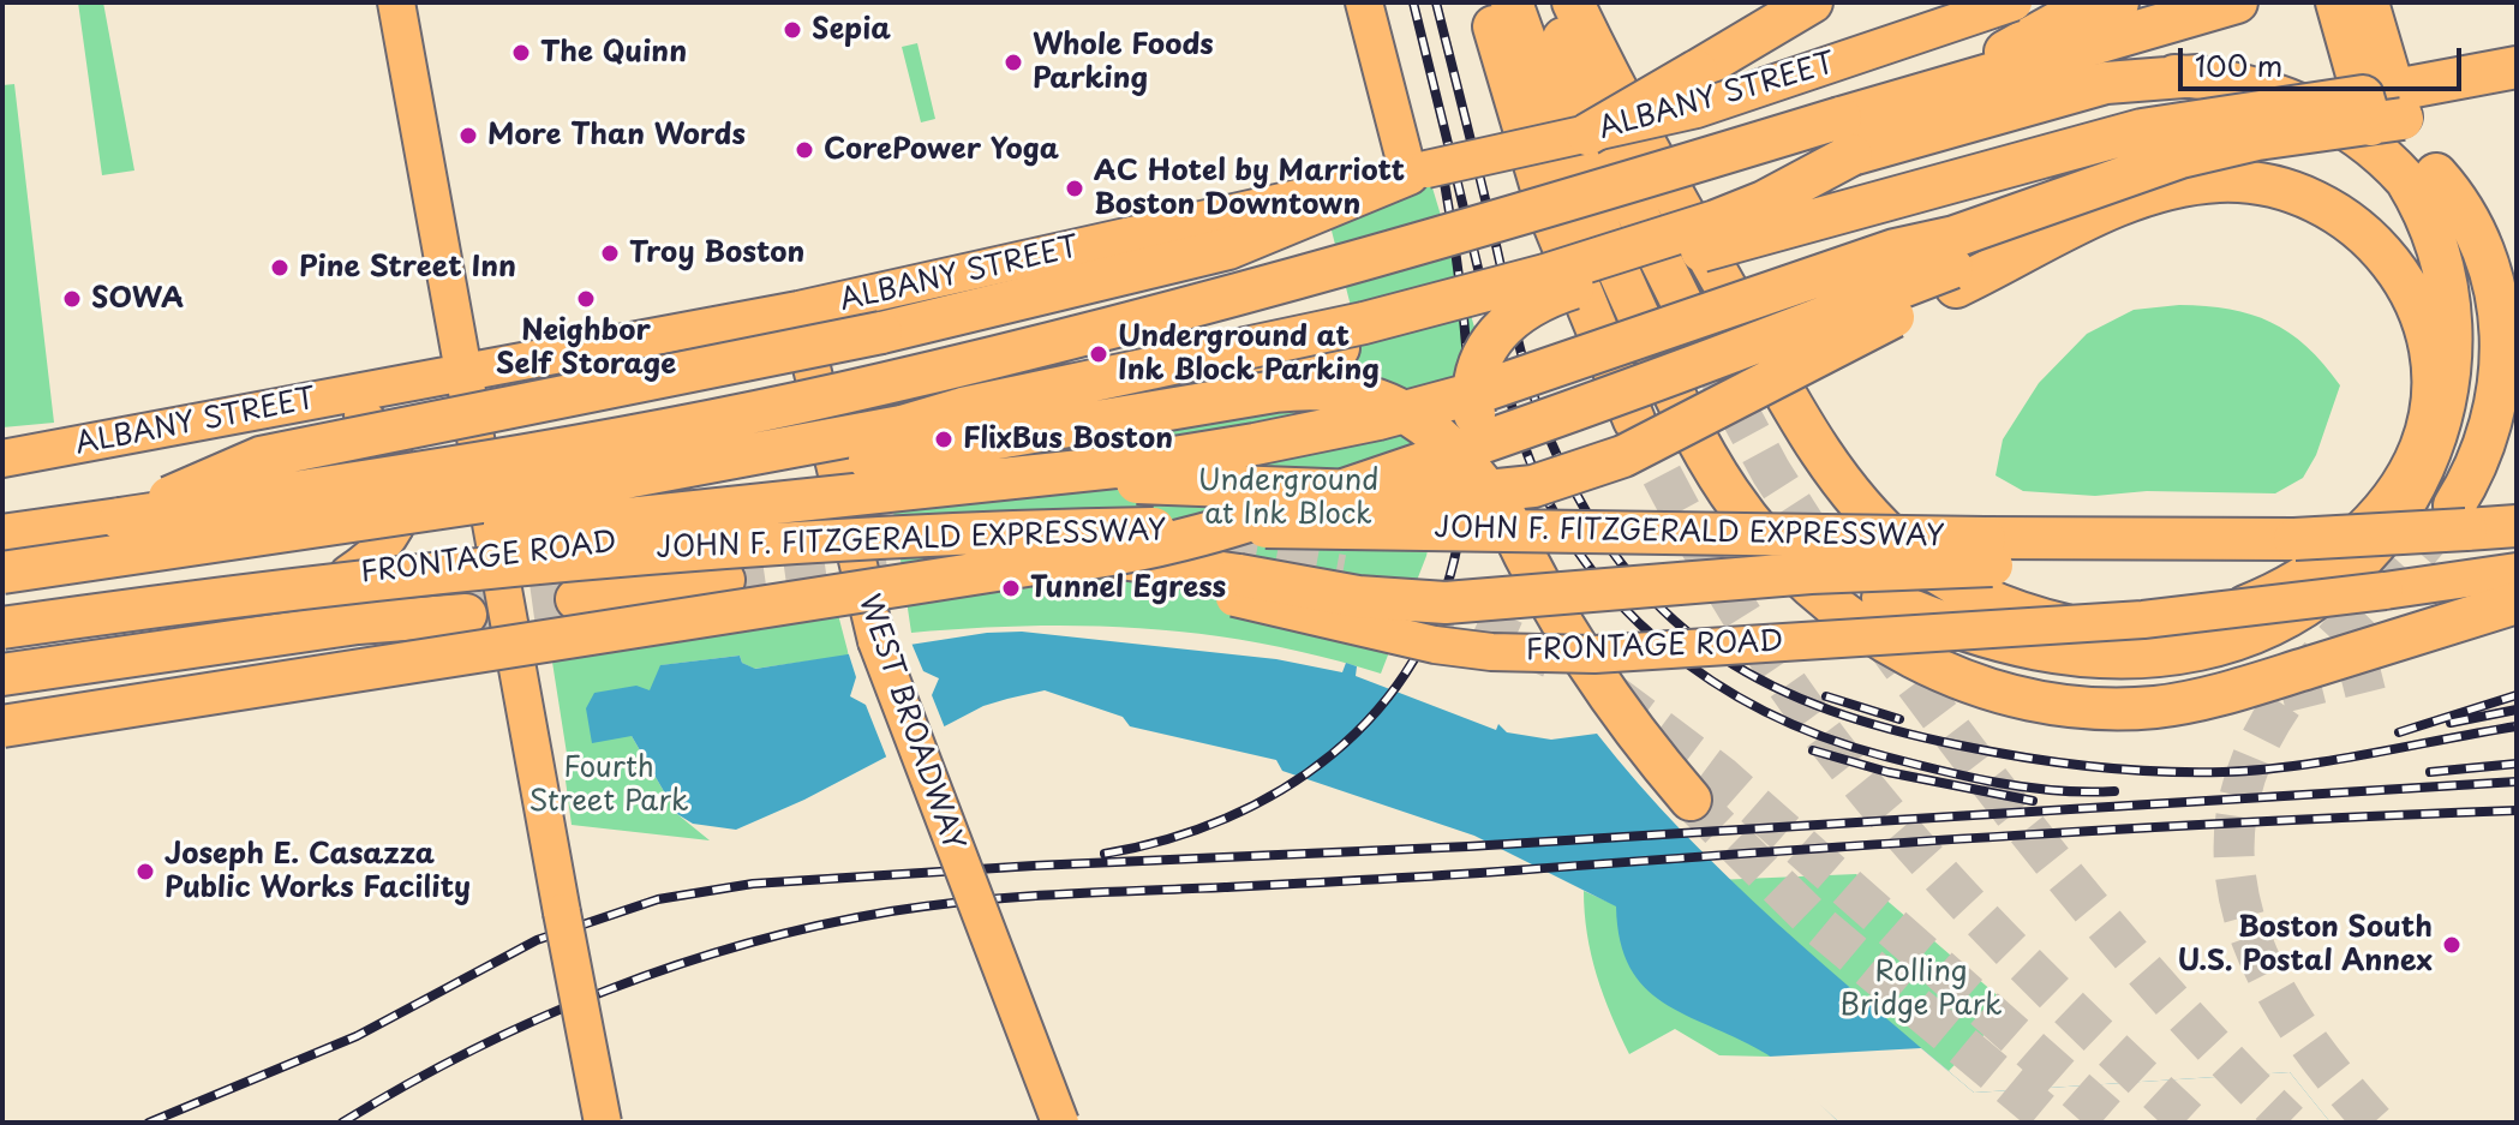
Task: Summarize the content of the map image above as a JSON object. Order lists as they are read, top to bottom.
{
  "streets": {
    "highway": ["JOHN F. FITZGERALD EXPRESSWAY"],
    "main road": ["ALBANY STREET", "FRONTAGE ROAD", "WEST BROADWAY"]
  },
  "crossings": [
    ["ALBANY STREET", "WEST BROADWAY"],
    ["JOHN F. FITZGERALD EXPRESSWAY", "FRONTAGE ROAD"]
  ],
  "parks": ["Underground at Ink Block", "Fourth Street Park", "Rolling Bridge Park"],
  "places": [
    "Sepia",
    "The Quinn",
    "Whole Foods Parking",
    "More Than Words",
    "CorePower Yoga",
    "AC Hotel by Marriott Boston Downtown",
    "Troy Boston",
    "Pine Street Inn",
    "SOWA",
    "Neighbor Self Storage",
    "Underground at Ink Block Parking",
    "FlixBus Boston",
    "Tunnel Egress",
    "Joseph E. Casazza Public Works Facility",
    "Boston South U.S. Postal Annex"
  ],
  "scale_bar": "100 m"
}
